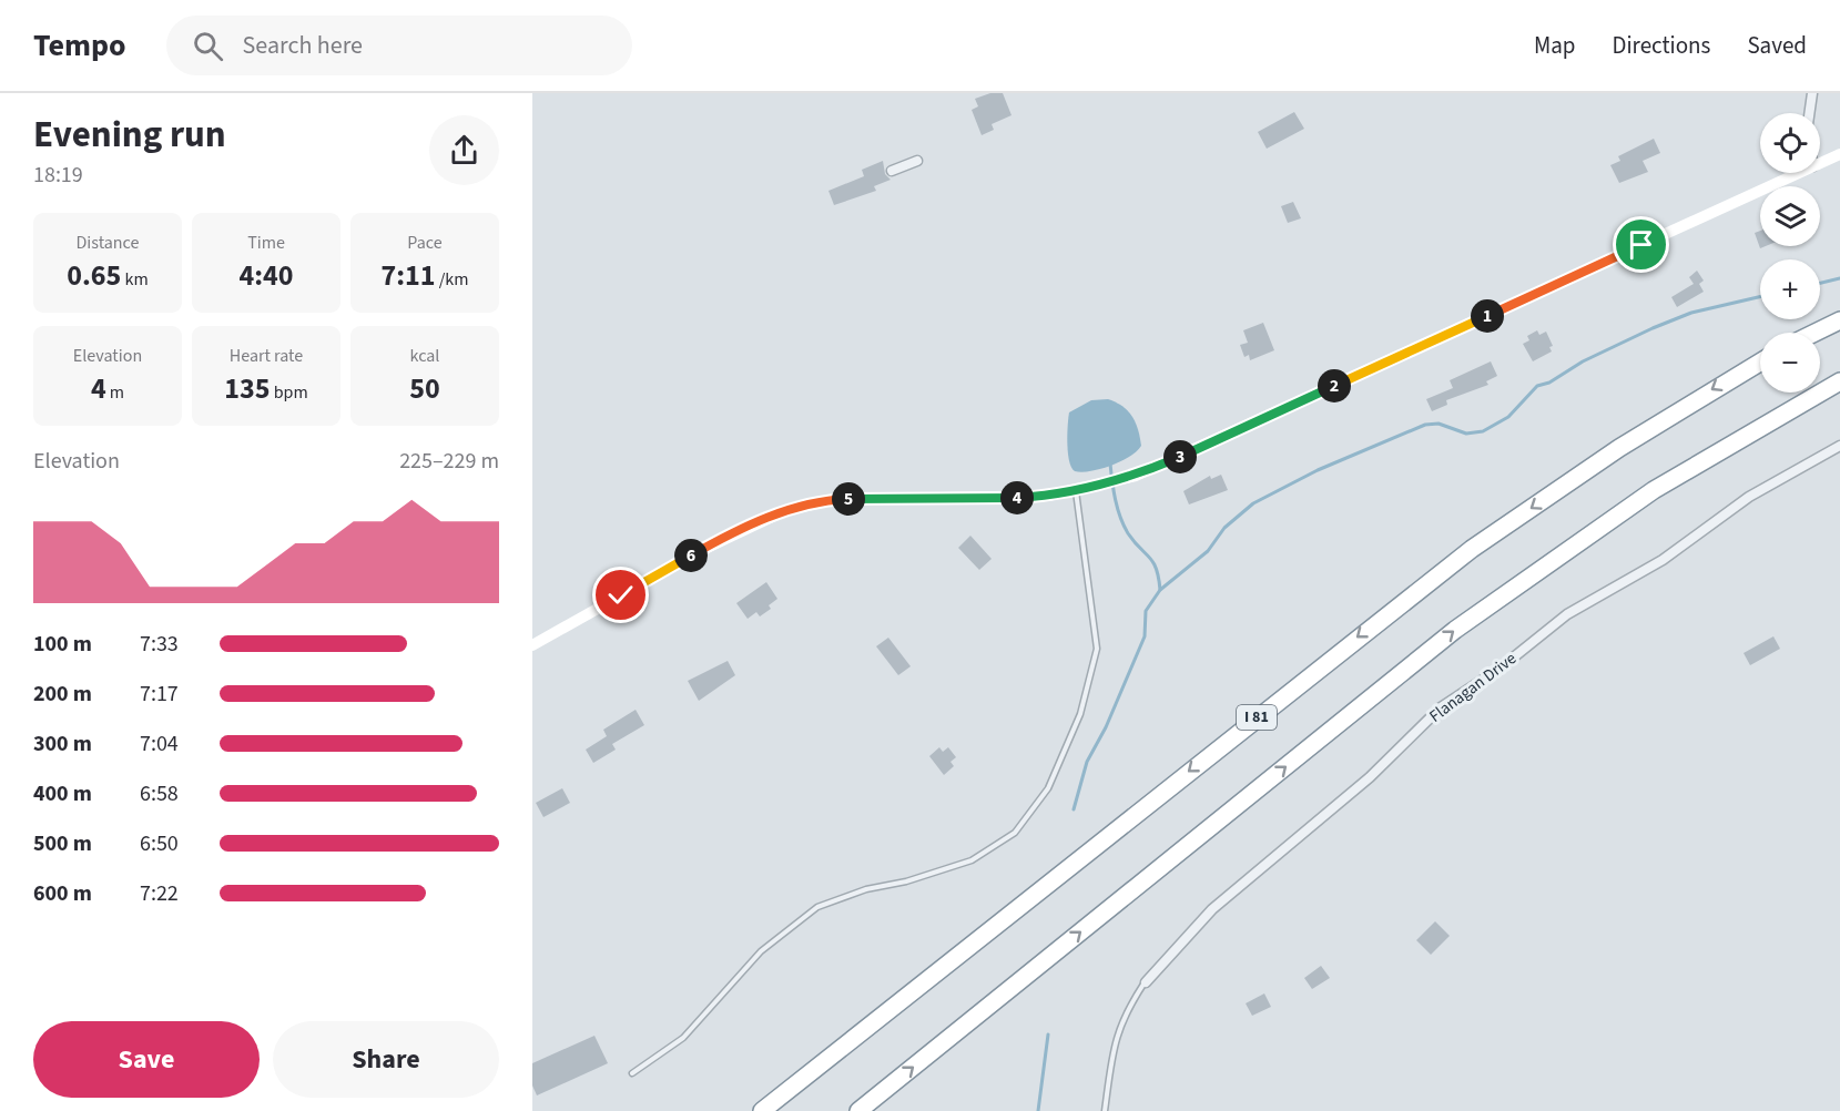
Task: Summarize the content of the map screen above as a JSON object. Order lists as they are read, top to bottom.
{
  "streets": {
    "highway": ["I 81"],
    "street": ["Flanagan Drive"]
  },
  "page": {
    "header": "Tempo",
    "search": "Search here",
    "nav": ["Map", "Directions", "Saved"],
    "heading": ["Evening run", "18:19"],
    "map_buttons": ["+", "−"],
    "stats": [
      ["Distance", "0.65 km"],
      ["Time", "4:40"],
      ["Pace", "7:11 /km"],
      ["Elevation", "4 m"],
      ["Heart rate", "135 bpm"],
      ["kcal", "50"]
    ],
    "pins": [
      "1",
      "2",
      "3",
      "4",
      "5",
      "6"
    ],
    "chart": ["Elevation", "225–229 m"],
    "list": [
      {
        "name": "100 m",
        "note": "7:33"
      },
      {
        "name": "200 m",
        "note": "7:17"
      },
      {
        "name": "300 m",
        "note": "7:04"
      },
      {
        "name": "400 m",
        "note": "6:58"
      },
      {
        "name": "500 m",
        "note": "6:50"
      },
      {
        "name": "600 m",
        "note": "7:22"
      }
    ],
    "buttons": ["Save", "Share"]
  }
}
